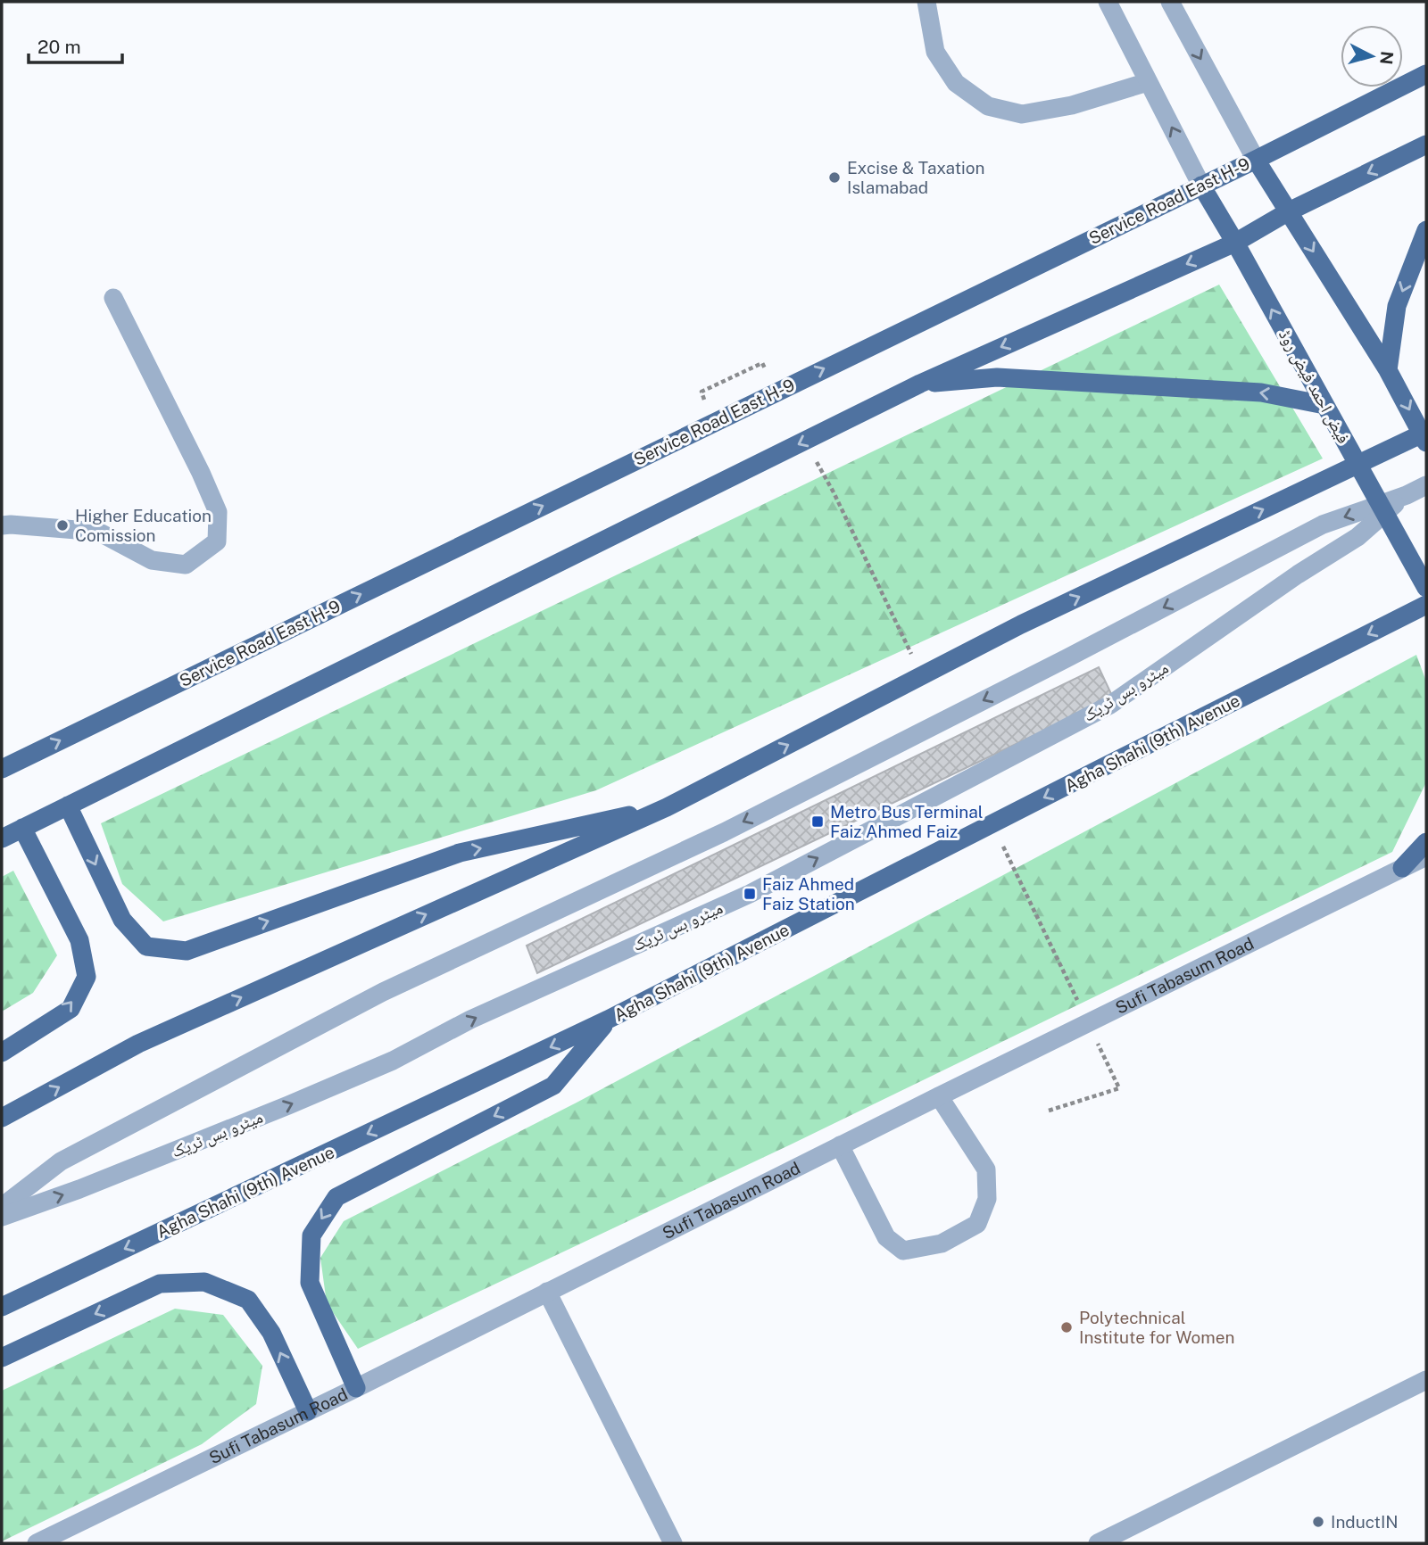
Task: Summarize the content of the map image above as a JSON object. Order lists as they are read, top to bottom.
{
  "streets": {
    "main road": ["Service Road East H-9", "فیض احمد فیض روڈ", "Agha Shahi (9th) Avenue"],
    "street": ["میٹرو بس ٹریک", "Sufi Tabasum Road"]
  },
  "crossings": [
    ["Service Road East H-9", "فیض احمد فیض روڈ"]
  ],
  "places": {
    "other": [
      "Excise & Taxation Islamabad",
      "Higher Education Comission",
      "Polytechnical Institute for Women",
      "InductIN"
    ],
    "transit": ["Metro Bus Terminal Faiz Ahmed Faiz", "Faiz Ahmed Faiz Station"]
  },
  "scale_bar": "20 m",
  "north": "right"
}
